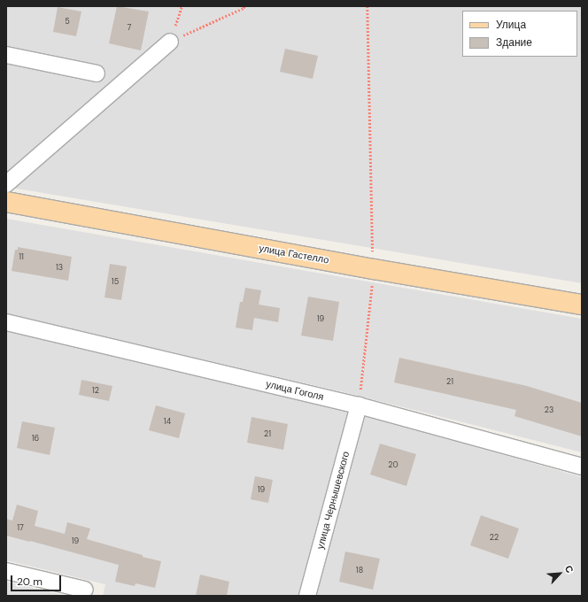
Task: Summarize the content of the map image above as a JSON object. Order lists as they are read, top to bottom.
{
  "streets": {
    "main road": ["улица Гастелло"],
    "street": ["улица Гоголя", "улица Чернышевского"]
  },
  "crossings": [
    ["улица Гоголя", "улица Чернышевского"]
  ],
  "house_numbers": [
    "5",
    "7",
    "11",
    "13",
    "15",
    "19",
    "21",
    "12",
    "23",
    "14",
    "21",
    "16",
    "20",
    "19",
    "17",
    "22",
    "19",
    "18"
  ],
  "legend": ["Улица", "Здание"],
  "scale_bar": "20 m",
  "north": "top right"
}
